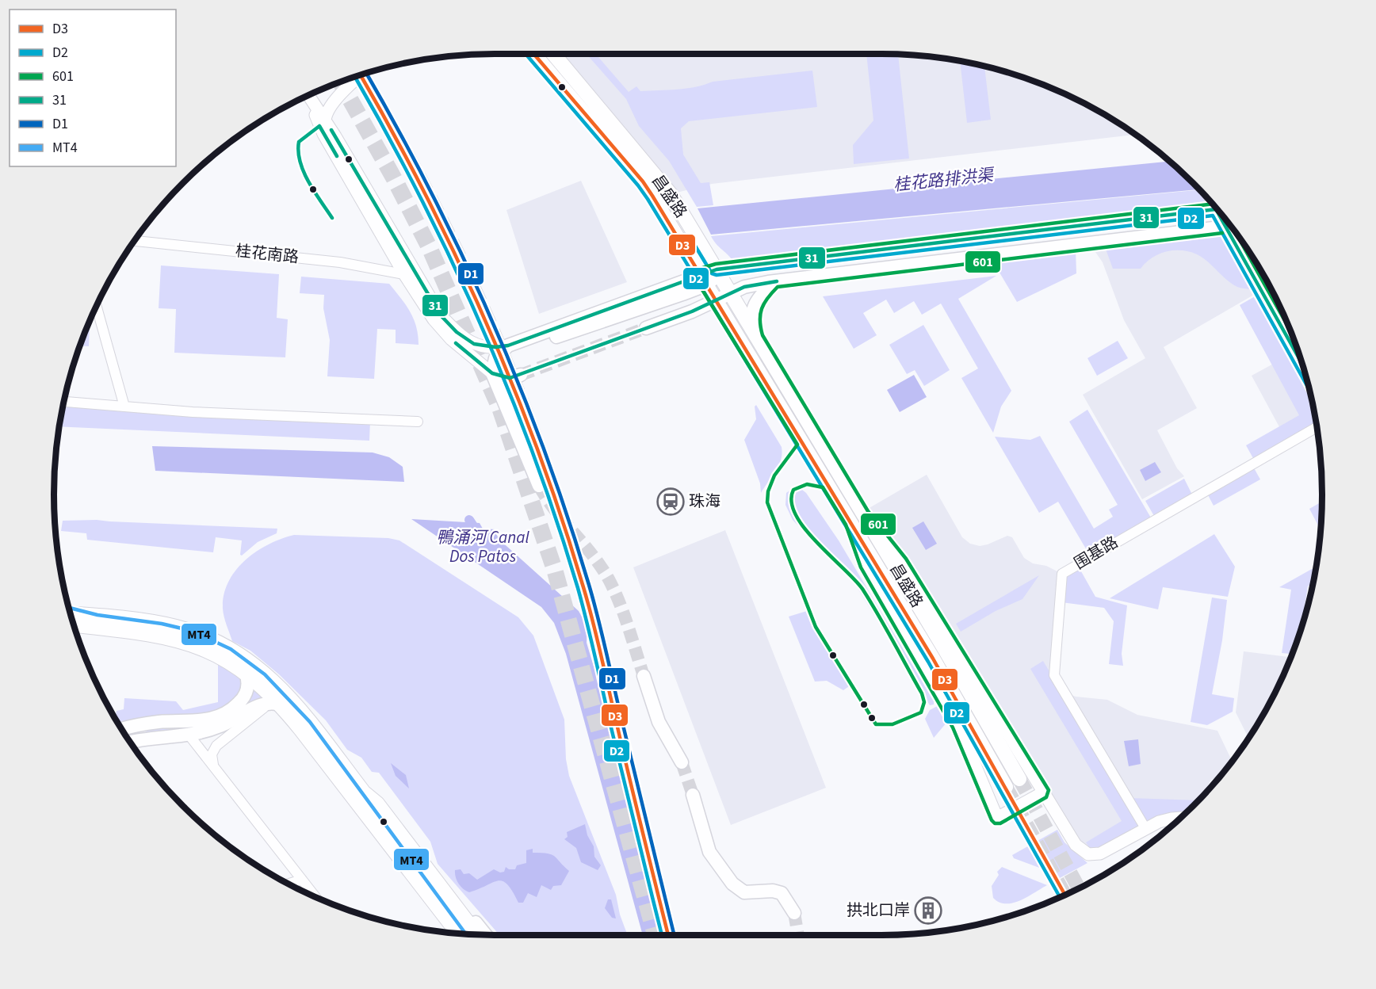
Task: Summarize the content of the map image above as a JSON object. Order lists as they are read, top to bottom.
{
  "streets": {
    "main road": ["昌盛路"],
    "street": ["桂花南路", "围基路"]
  },
  "water": ["桂花路排洪渠", "鴨涌河 Canal Dos Patos"],
  "places": {
    "station": ["珠海"],
    "building": ["拱北口岸"]
  },
  "lines": [
    "transit line D3",
    "transit line D2",
    "transit line D1",
    "transit line 31",
    "transit line 601",
    "transit line MT4"
  ],
  "legend": [
    "D3",
    "D2",
    "601",
    "31",
    "D1",
    "MT4"
  ]
}
